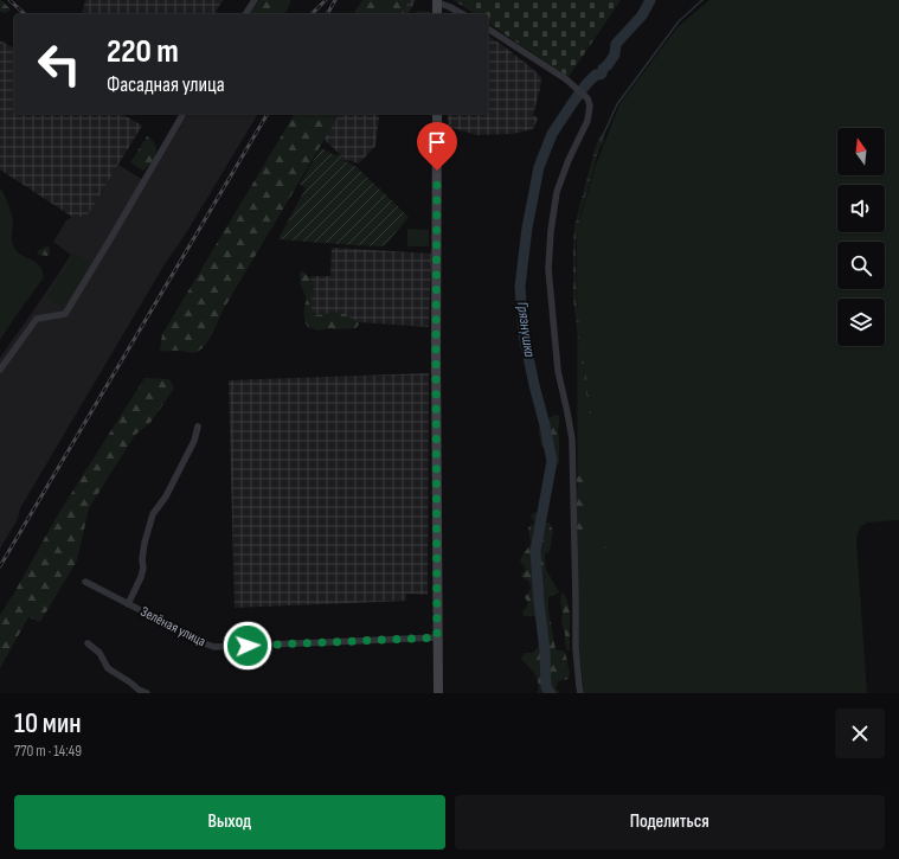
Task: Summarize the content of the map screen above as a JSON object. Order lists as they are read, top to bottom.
{
  "streets": {
    "street": ["Зелёная улица"]
  },
  "water": ["Грязнушка"],
  "north": "top",
  "page": {
    "turn": ["220 m", "Фасадная улица"],
    "heading": ["10 мин", "770 m · 14:49"],
    "buttons": ["Выход", "Поделиться"]
  }
}
